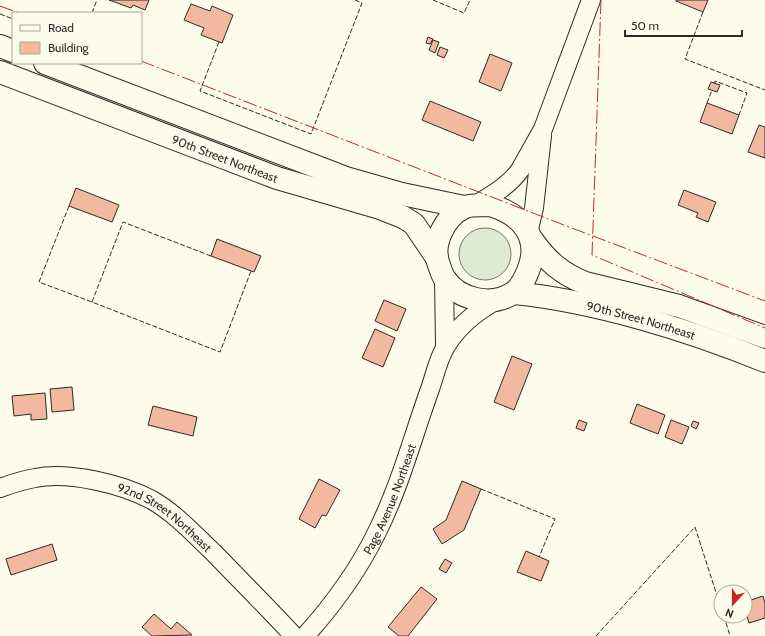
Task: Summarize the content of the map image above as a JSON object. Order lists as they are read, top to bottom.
{
  "streets": {
    "main road": ["90th Street Northeast"],
    "street": ["Page Avenue Northeast", "92nd Street Northeast"]
  },
  "crossings": [
    ["90th Street Northeast", "Page Avenue Northeast"]
  ],
  "legend": ["Road", "Building"],
  "scale_bar": "50 m",
  "north": "bottom"
}
